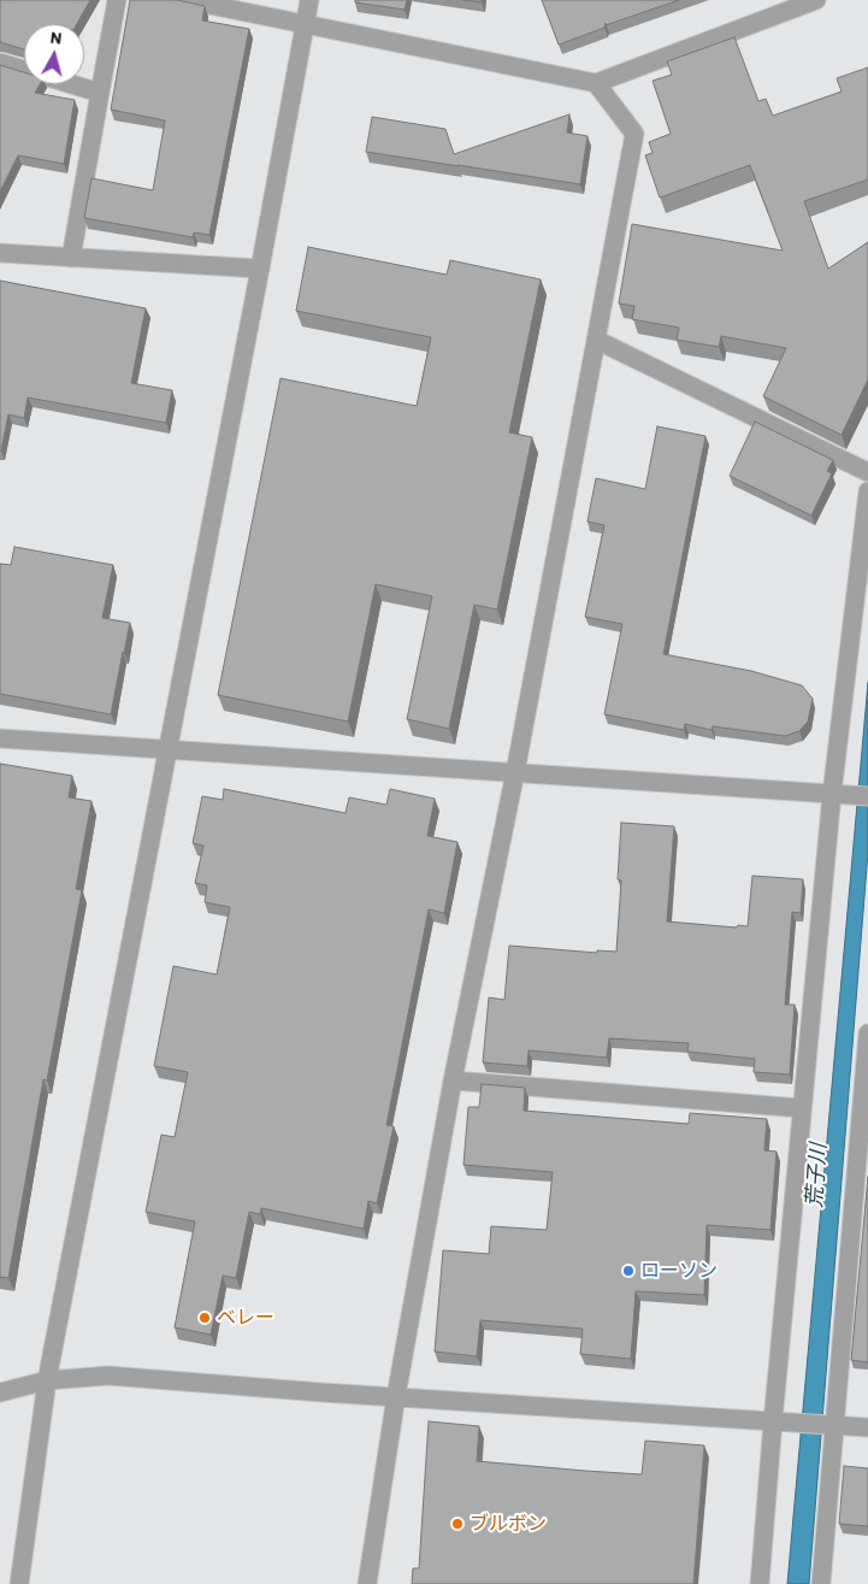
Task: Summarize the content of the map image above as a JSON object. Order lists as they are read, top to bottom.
{
  "water": ["荒子川"],
  "places": ["ローソン", "ベレー", "ブルボン"],
  "north": "top"
}
